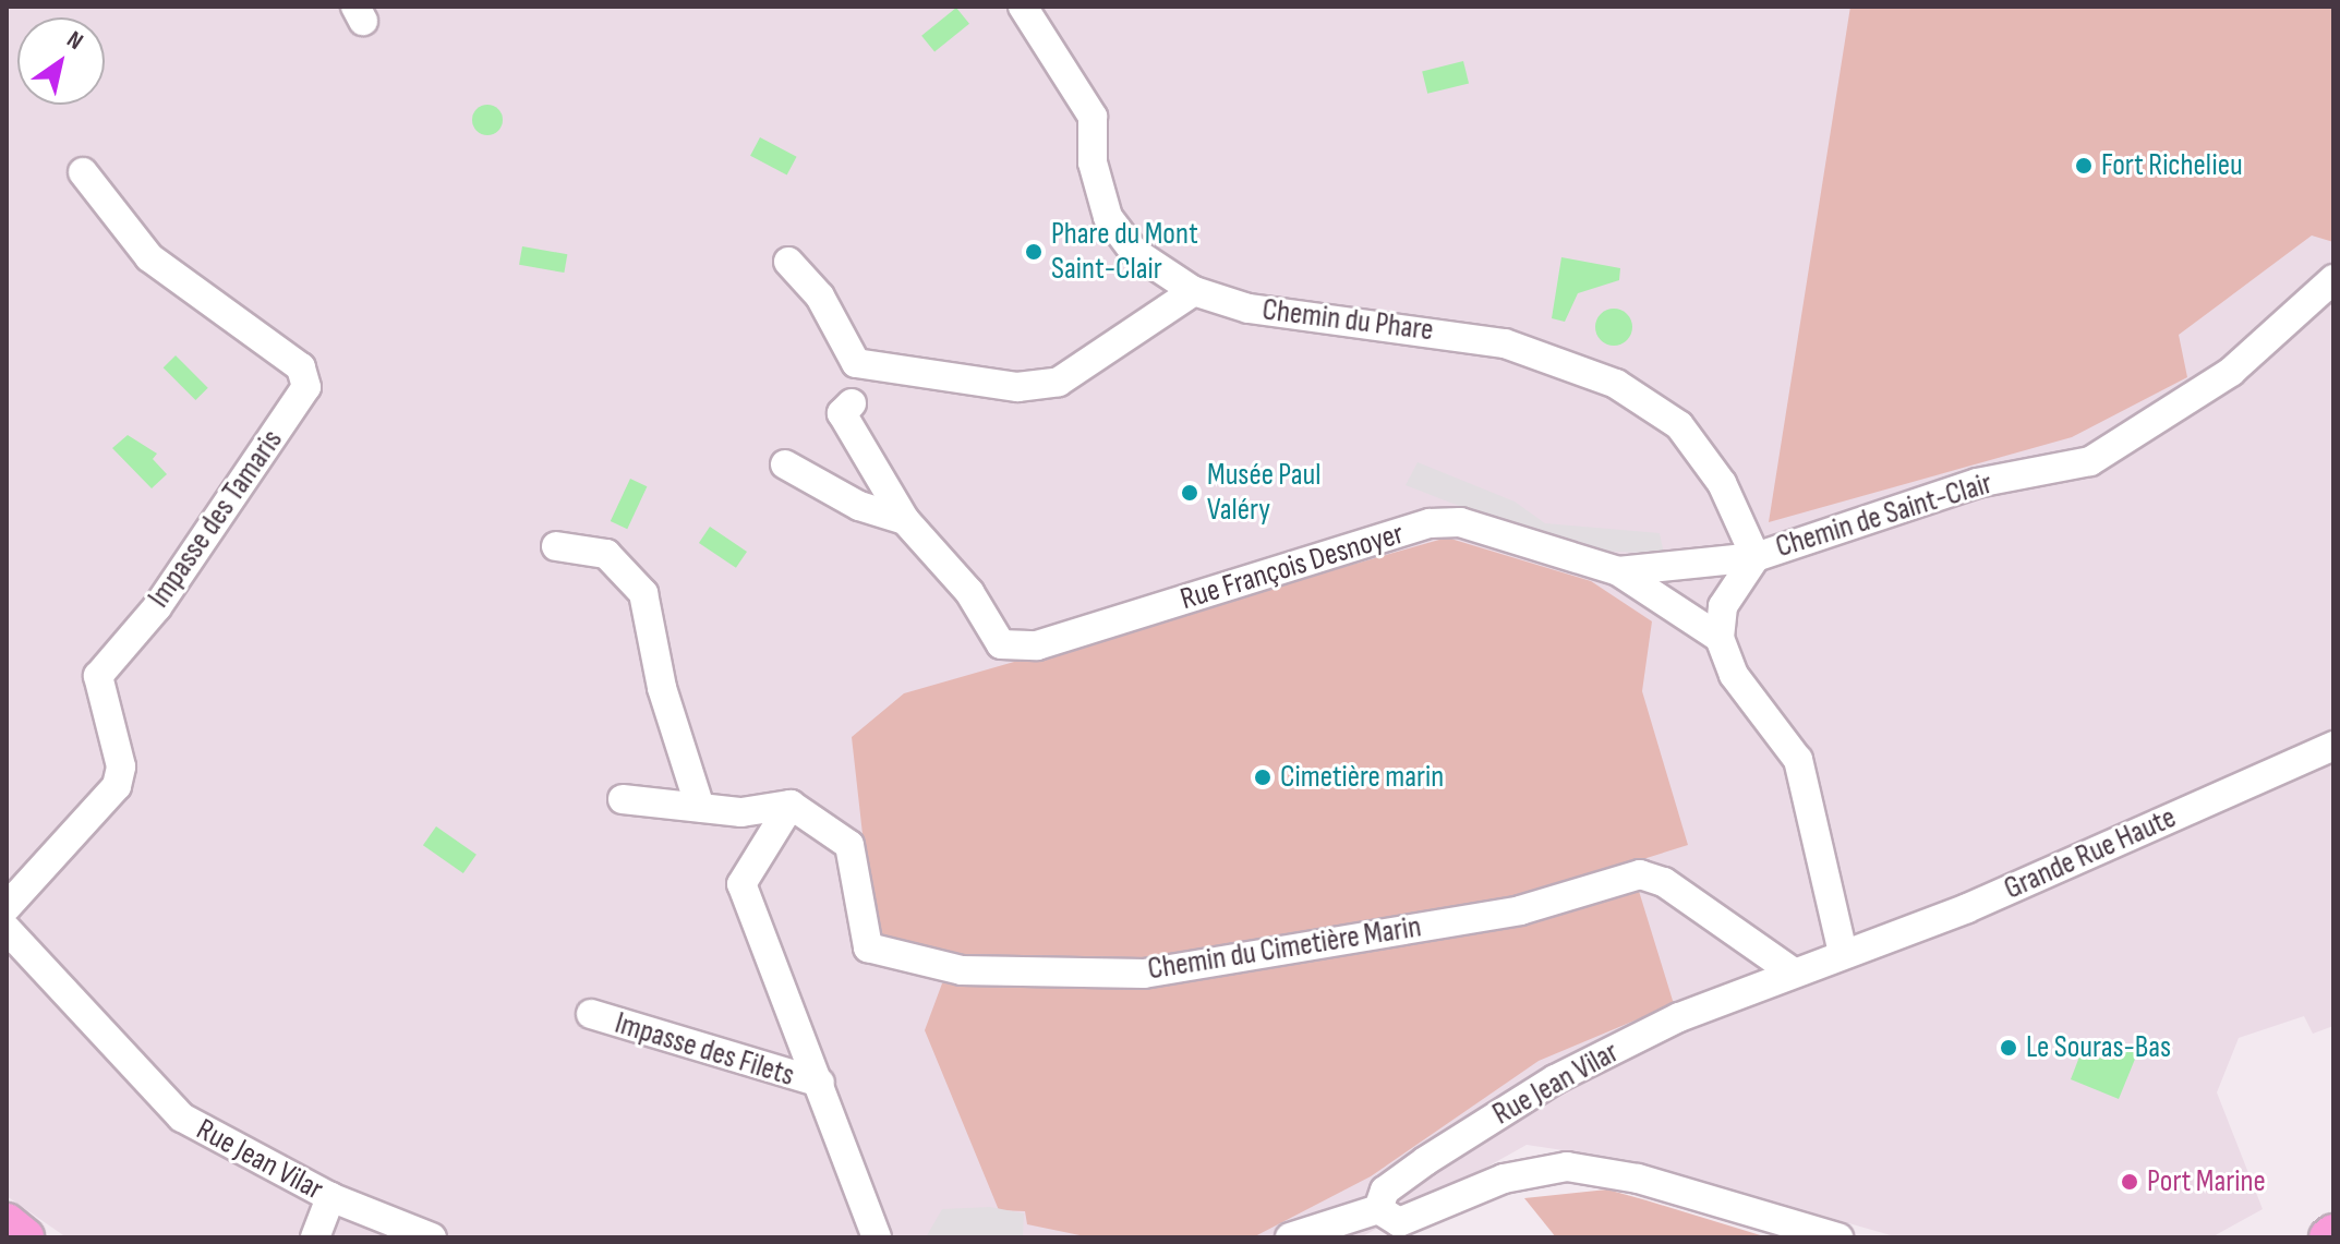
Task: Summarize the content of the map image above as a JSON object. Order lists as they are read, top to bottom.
{
  "streets": {
    "street": [
      "Chemin du Phare",
      "Chemin de Saint-Clair",
      "Impasse des Tamaris",
      "Rue François Desnoyer",
      "Grande Rue Haute",
      "Chemin du Cimetière Marin",
      "Impasse des Filets",
      "Rue Jean Vilar"
    ]
  },
  "crossings": [
    ["Chemin du Phare", "Chemin de Saint-Clair"],
    ["Chemin de Saint-Clair", "Rue François Desnoyer"],
    ["Grande Rue Haute", "Rue Jean Vilar"],
    ["Chemin du Cimetière Marin", "Rue Jean Vilar"]
  ],
  "places": [
    "Fort Richelieu",
    "Phare du Mont Saint-Clair",
    "Musée Paul Valéry",
    "Cimetière marin",
    "Le Souras-Bas",
    "Port Marine"
  ],
  "north": "top right"
}
